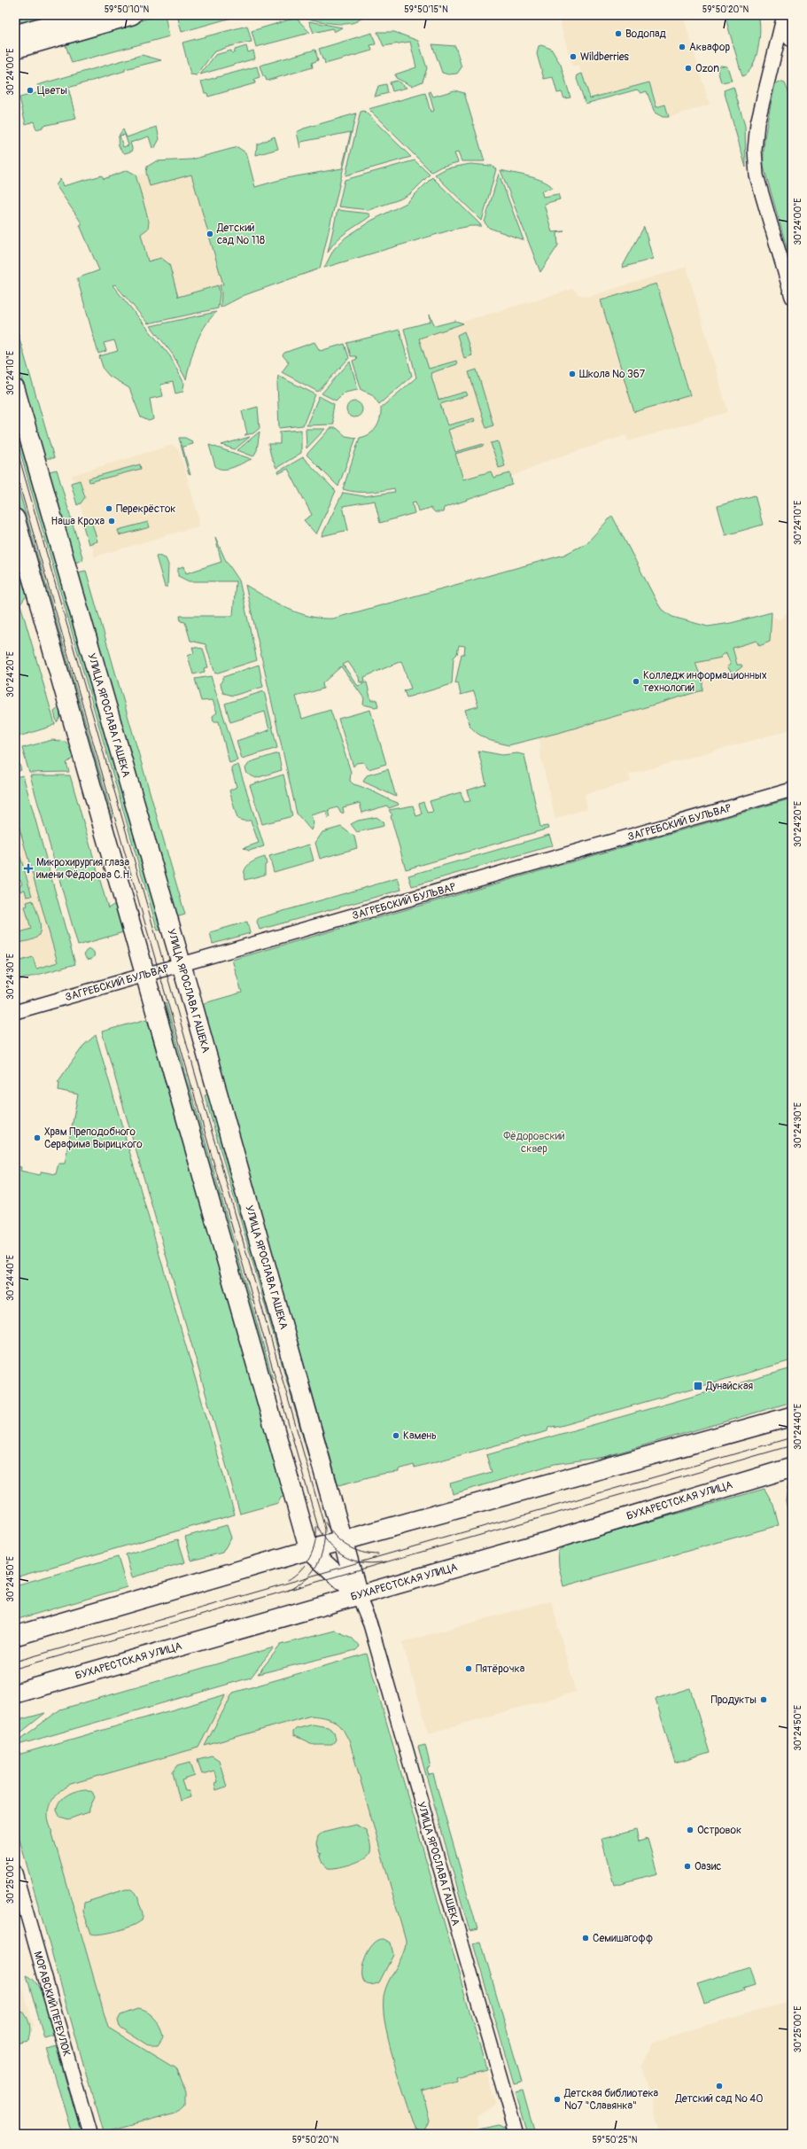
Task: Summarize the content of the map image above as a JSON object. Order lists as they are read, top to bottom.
{
  "streets": {
    "street": [
      "УЛИЦА ЯРОСЛАВА ГАШЕКА",
      "ЗАГРЕБСКИЙ БУЛЬВАР",
      "БУХАРЕСТСКАЯ УЛИЦА",
      "МОРАВСКИЙ ПЕРЕУЛОК"
    ]
  },
  "crossings": [
    ["УЛИЦА ЯРОСЛАВА ГАШЕКА", "ЗАГРЕБСКИЙ БУЛЬВАР"],
    ["УЛИЦА ЯРОСЛАВА ГАШЕКА", "БУХАРЕСТСКАЯ УЛИЦА"]
  ],
  "parks": ["Фёдоровский сквер"],
  "places": {
    "other": [
      "Водопад",
      "Аквафор",
      "Wildberries",
      "Ozon",
      "Цветы",
      "Детский сад № 118",
      "Школа № 367",
      "Перекрёсток",
      "Наша Кроха",
      "Колледж информационных технологий",
      "Храм Преподобного Серафима Вырицкого",
      "Камень",
      "Пятёрочка",
      "Продукты",
      "Островок",
      "Оазис",
      "Семишагофф",
      "Детский сад № 40",
      "Детская библиотека №7 \"Славянка\""
    ],
    "health": ["Микрохирургия глаза имени Фёдорова С.Н."],
    "transit": ["Дунайская"]
  },
  "coordinates": [
    "59°50'10\"N",
    "59°50'15\"N",
    "59°50'20\"N",
    "30°24'00\"E",
    "30°24'10\"E",
    "30°24'20\"E",
    "30°24'30\"E",
    "30°24'40\"E",
    "30°24'50\"E",
    "30°25'00\"E",
    "59°50'25\"N"
  ]
}
